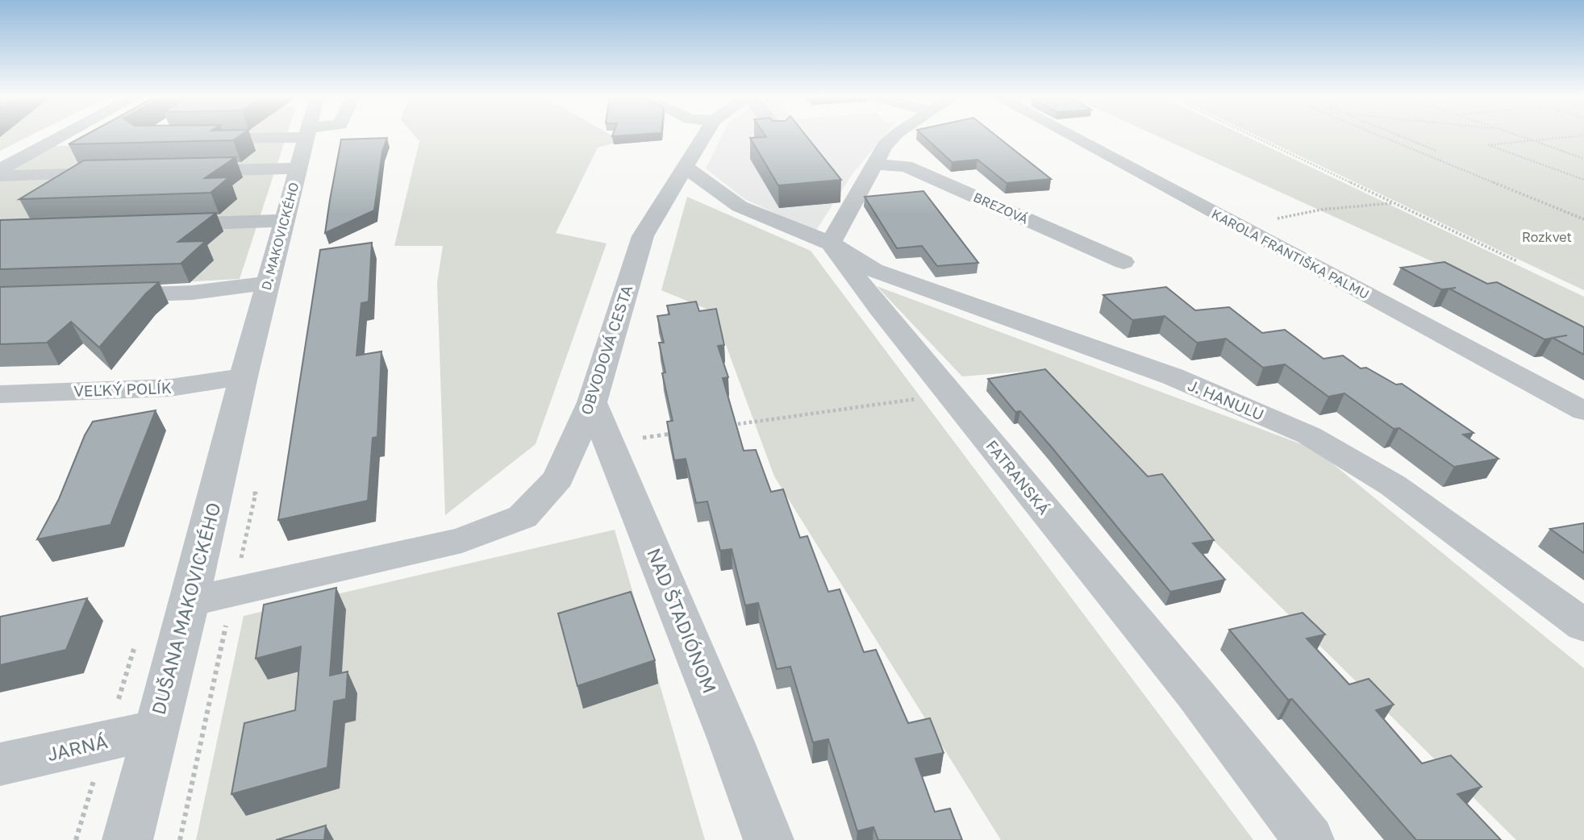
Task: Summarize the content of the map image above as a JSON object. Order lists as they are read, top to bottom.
{
  "streets": {
    "street": [
      "BREZOVÁ",
      "D. MAKOVICKÉHO",
      "KAROLA FRANTIŠKA PALMU",
      "OBVODOVÁ CESTA",
      "VEĽKÝ POLÍK",
      "J. HANULU",
      "FATRANSKÁ",
      "DUŠANA MAKOVICKÉHO",
      "NAD ŠTADIÓNOM",
      "JARNÁ"
    ]
  },
  "crossings": [
    ["D. MAKOVICKÉHO", "VEĽKÝ POLÍK"],
    ["D. MAKOVICKÉHO", "DUŠANA MAKOVICKÉHO"],
    ["OBVODOVÁ CESTA", "DUŠANA MAKOVICKÉHO"],
    ["OBVODOVÁ CESTA", "NAD ŠTADIÓNOM"],
    ["VEĽKÝ POLÍK", "DUŠANA MAKOVICKÉHO"],
    ["J. HANULU", "FATRANSKÁ"],
    ["DUŠANA MAKOVICKÉHO", "JARNÁ"]
  ],
  "parks": ["Rozkvet"]
}
